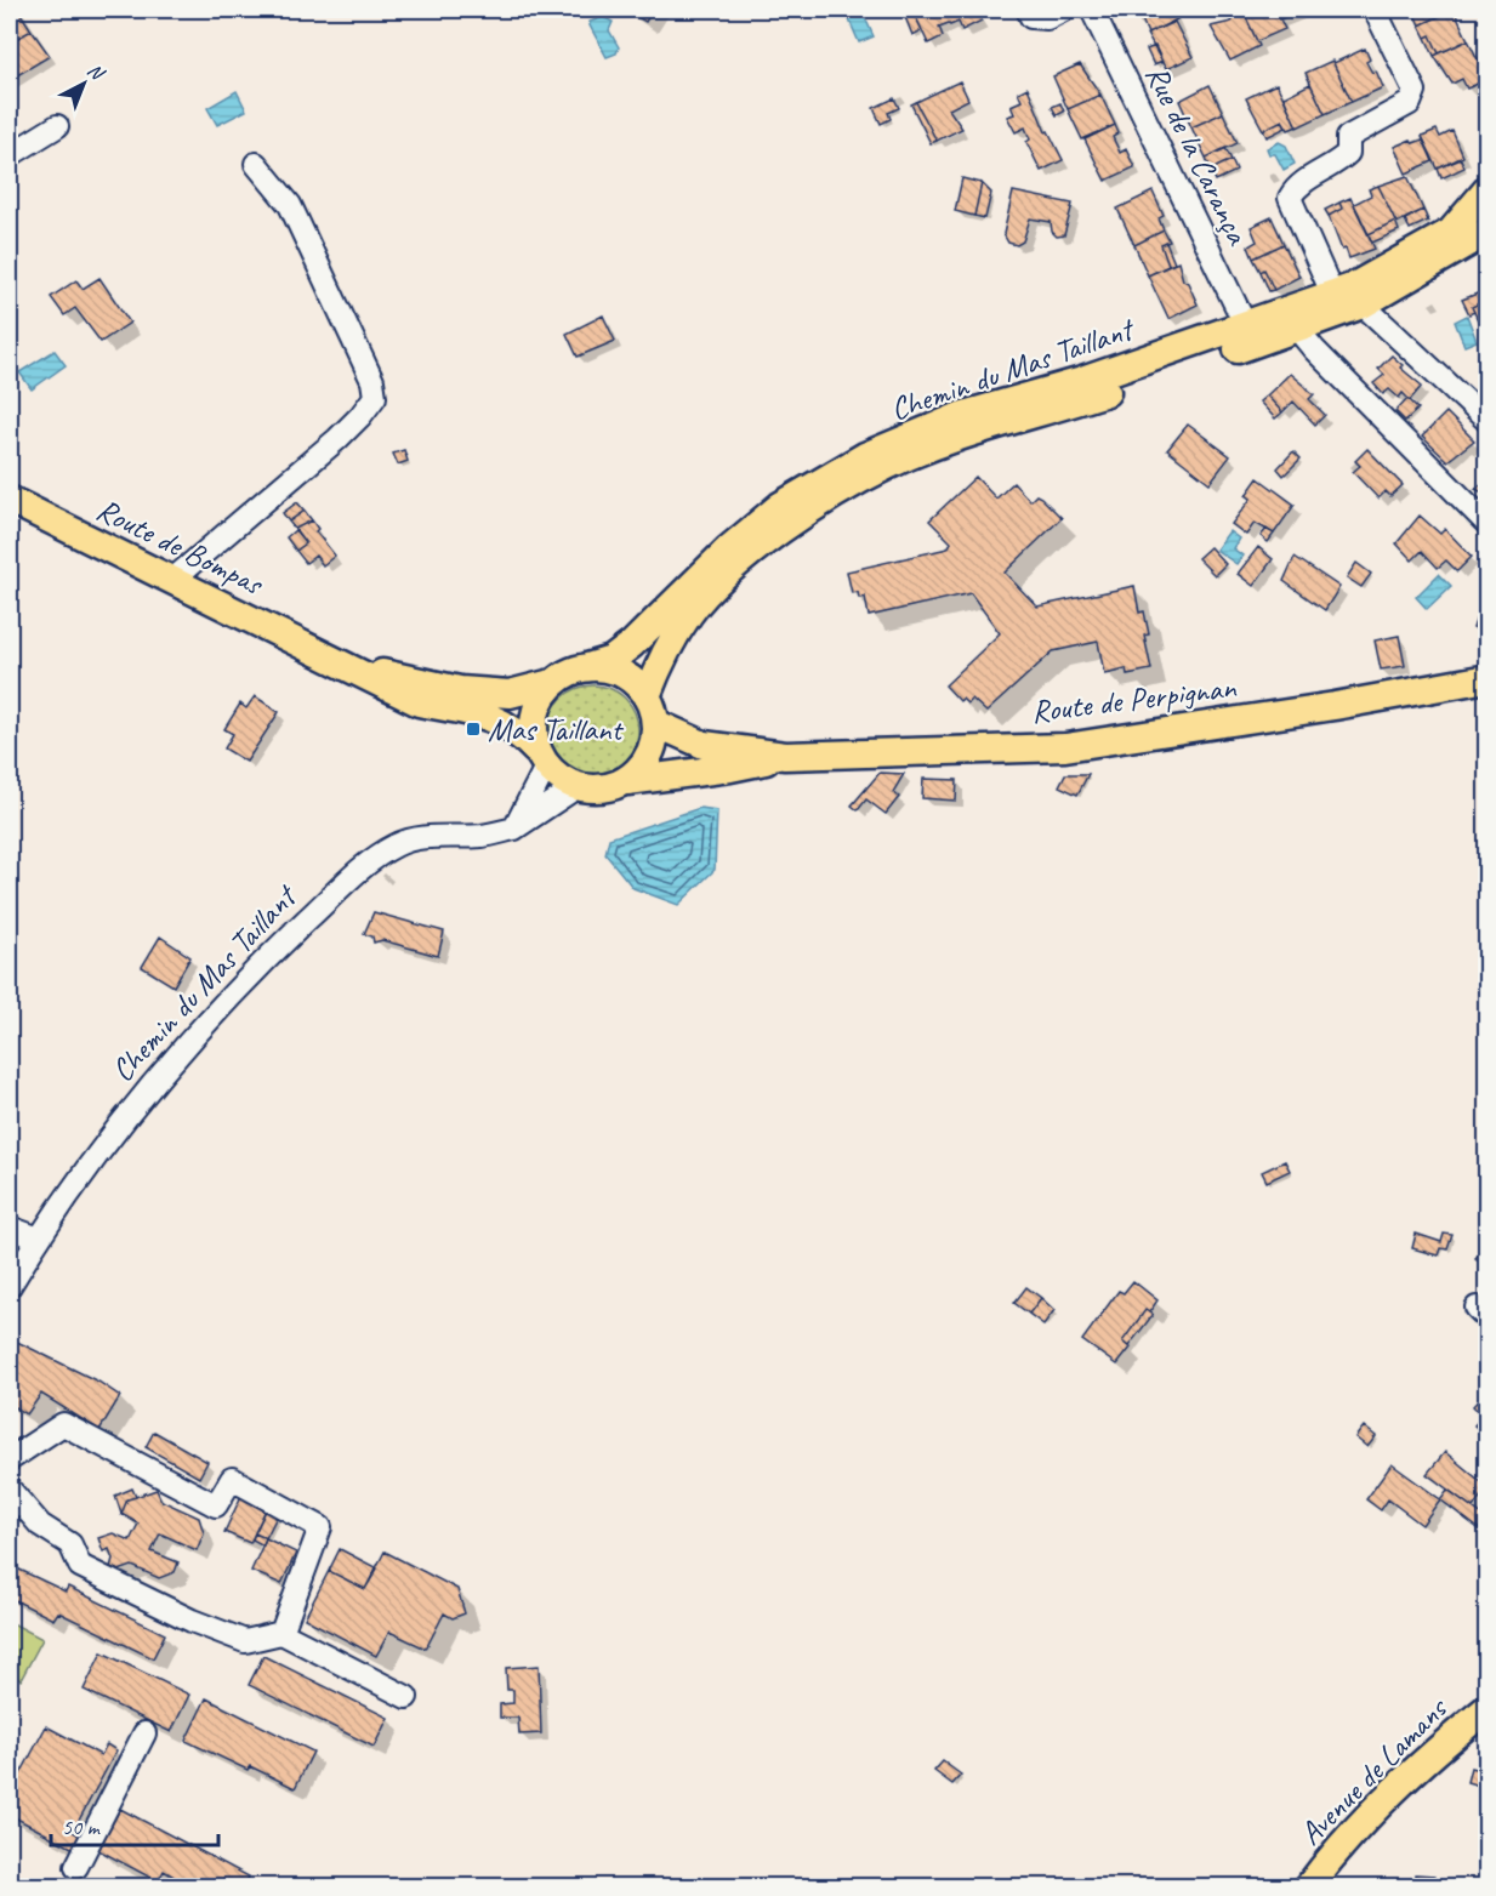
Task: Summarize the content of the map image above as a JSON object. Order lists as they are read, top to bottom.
{
  "streets": {
    "main road": [
      "Chemin du Mas Taillant",
      "Route de Bompas",
      "Route de Perpignan",
      "Avenue de Lamans"
    ],
    "street": ["Rue de la Carança"]
  },
  "crossings": [
    ["Rue de la Carança", "Chemin du Mas Taillant"],
    ["Chemin du Mas Taillant", "Route de Perpignan"]
  ],
  "places": {
    "transit": ["Mas Taillant"]
  },
  "scale_bar": "50 m",
  "north": "top right"
}
